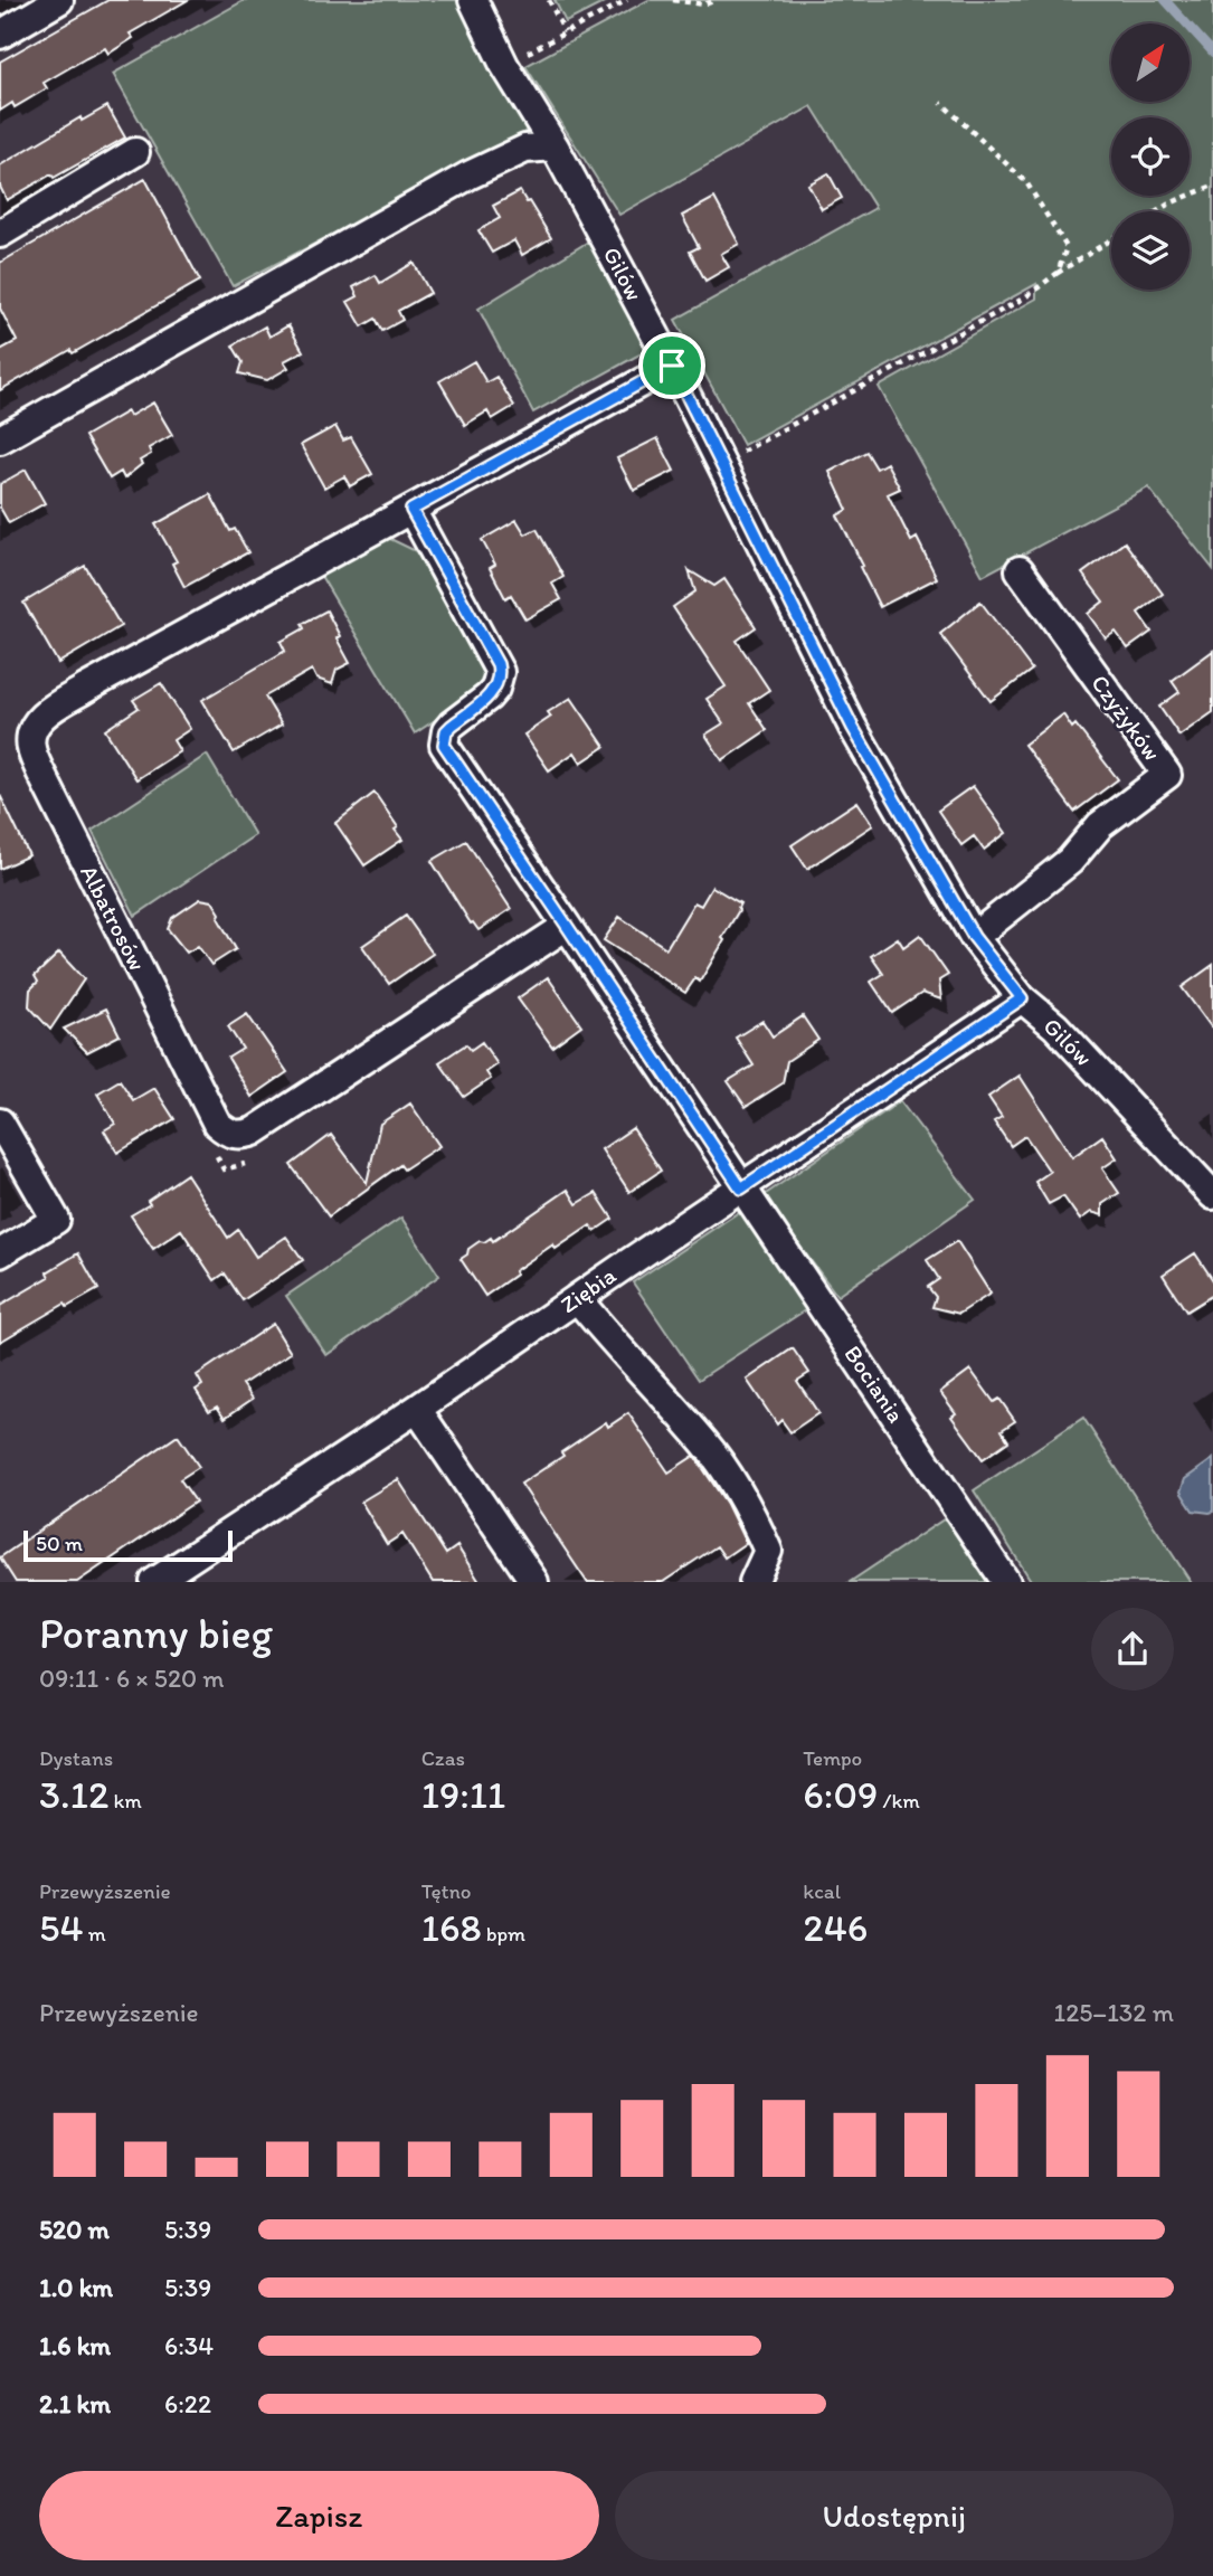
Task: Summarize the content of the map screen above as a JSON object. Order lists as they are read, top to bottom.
{
  "streets": {
    "street": [
      "Gilów",
      "Czyżyków",
      "Albatrosów",
      "Ziębia",
      "Bociania"
    ]
  },
  "crossings": [
    ["Gilów", "Czyżyków"],
    ["Gilów", "Albatrosów"],
    ["Gilów", "Ziębia"],
    ["Ziębia", "Bociania"]
  ],
  "scale_bar": "50 m",
  "north": "top right",
  "page": {
    "scale": "50 m",
    "heading": ["Poranny bieg", "09:11 · 6 × 520 m"],
    "stats": [
      ["Dystans", "3.12 km"],
      ["Czas", "19:11"],
      ["Tempo", "6:09 /km"],
      ["Przewyższenie", "54 m"],
      ["Tętno", "168 bpm"],
      ["kcal", "246"]
    ],
    "chart": ["Przewyższenie", "125–132 m"],
    "list": [
      {
        "name": "520 m",
        "note": "5:39"
      },
      {
        "name": "1.0 km",
        "note": "5:39"
      },
      {
        "name": "1.6 km",
        "note": "6:34"
      },
      {
        "name": "2.1 km",
        "note": "6:22"
      }
    ],
    "buttons": ["Zapisz", "Udostępnij"]
  }
}
